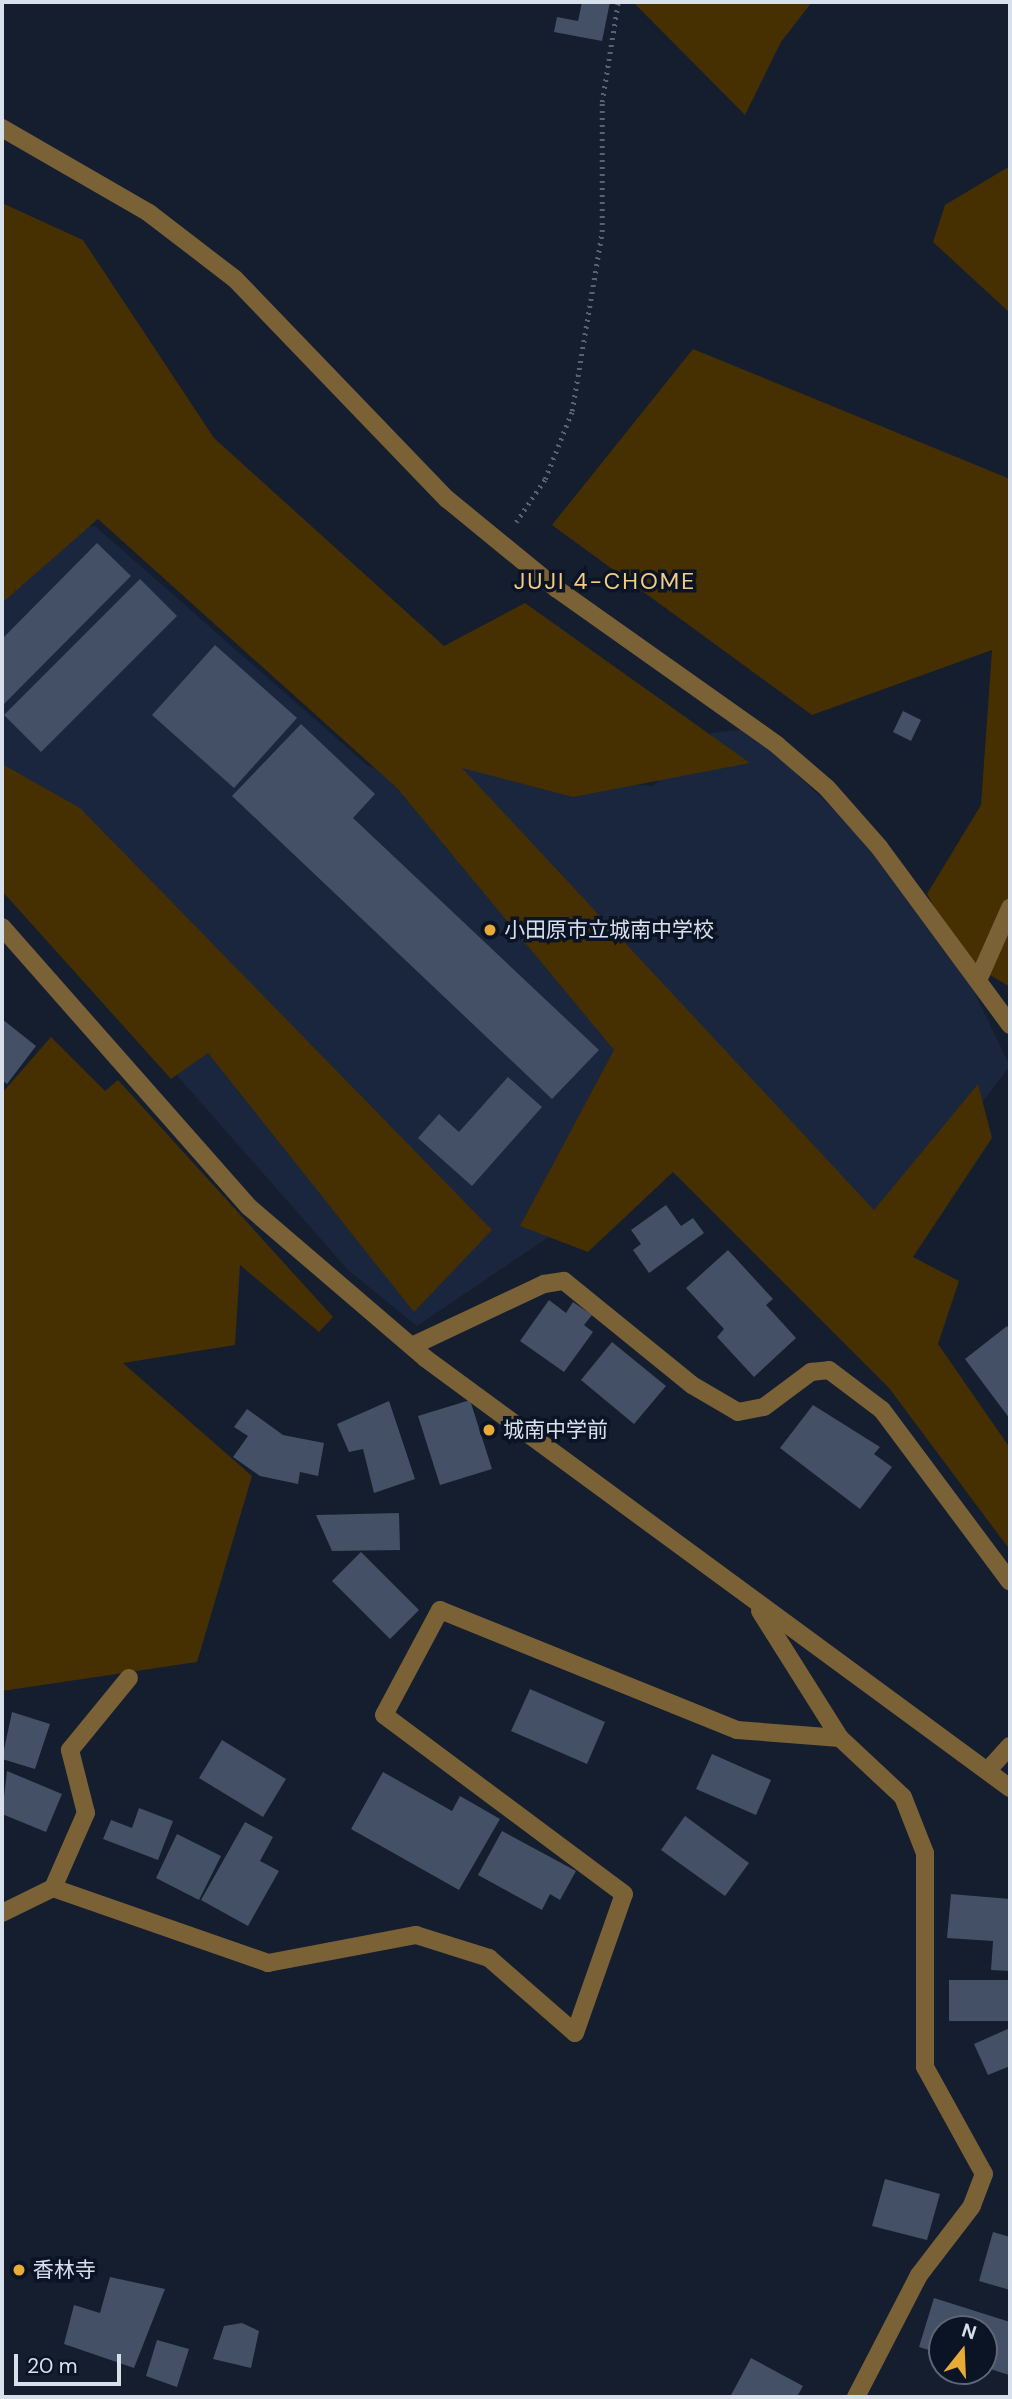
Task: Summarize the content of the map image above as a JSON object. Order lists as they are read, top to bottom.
{
  "districts": ["JUJI 4-CHOME"],
  "places": ["小田原市立城南中学校", "城南中学前", "香林寺"],
  "scale_bar": "20 m",
  "north": "top"
}
